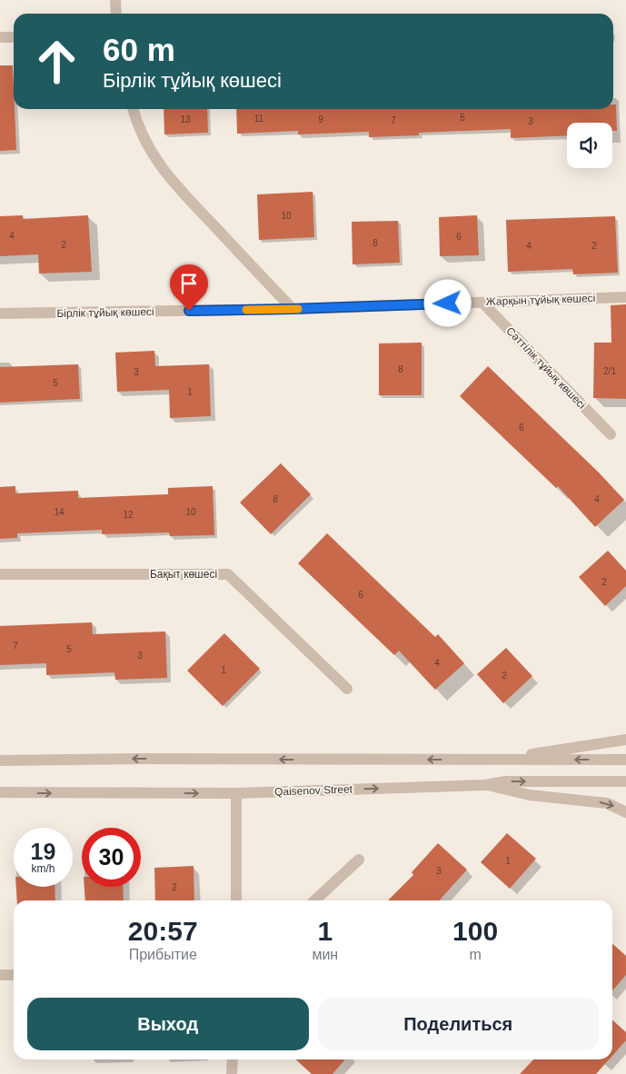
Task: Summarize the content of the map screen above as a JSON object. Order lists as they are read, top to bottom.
{
  "streets": {
    "street": [
      "Жарқын тұйық көшесі",
      "Бірлік тұйық көшесі",
      "Сәттілік тұйық көшесі",
      "Бақыт көшесі",
      "Qaisenov Street"
    ]
  },
  "crossings": [
    ["Жарқын тұйық көшесі", "Бірлік тұйық көшесі"],
    ["Жарқын тұйық көшесі", "Сәттілік тұйық көшесі"]
  ],
  "house_numbers": [
    "5",
    "11",
    "13",
    "9",
    "7",
    "3",
    "10",
    "4",
    "6",
    "8",
    "2",
    "4",
    "2",
    "8",
    "2/1",
    "3",
    "5",
    "1",
    "6",
    "8",
    "4",
    "14",
    "10",
    "12",
    "2",
    "6",
    "7",
    "5",
    "3",
    "4",
    "1",
    "2",
    "1",
    "3",
    "2"
  ],
  "page": {
    "turn": ["60 m", "Бірлік тұйық көшесі"],
    "speed": "19 km/h",
    "limit": "30",
    "eta": [
      "20:57",
      "Прибытие",
      "1",
      "мин",
      "100",
      "m"
    ],
    "buttons": ["Выход", "Поделиться"]
  }
}
